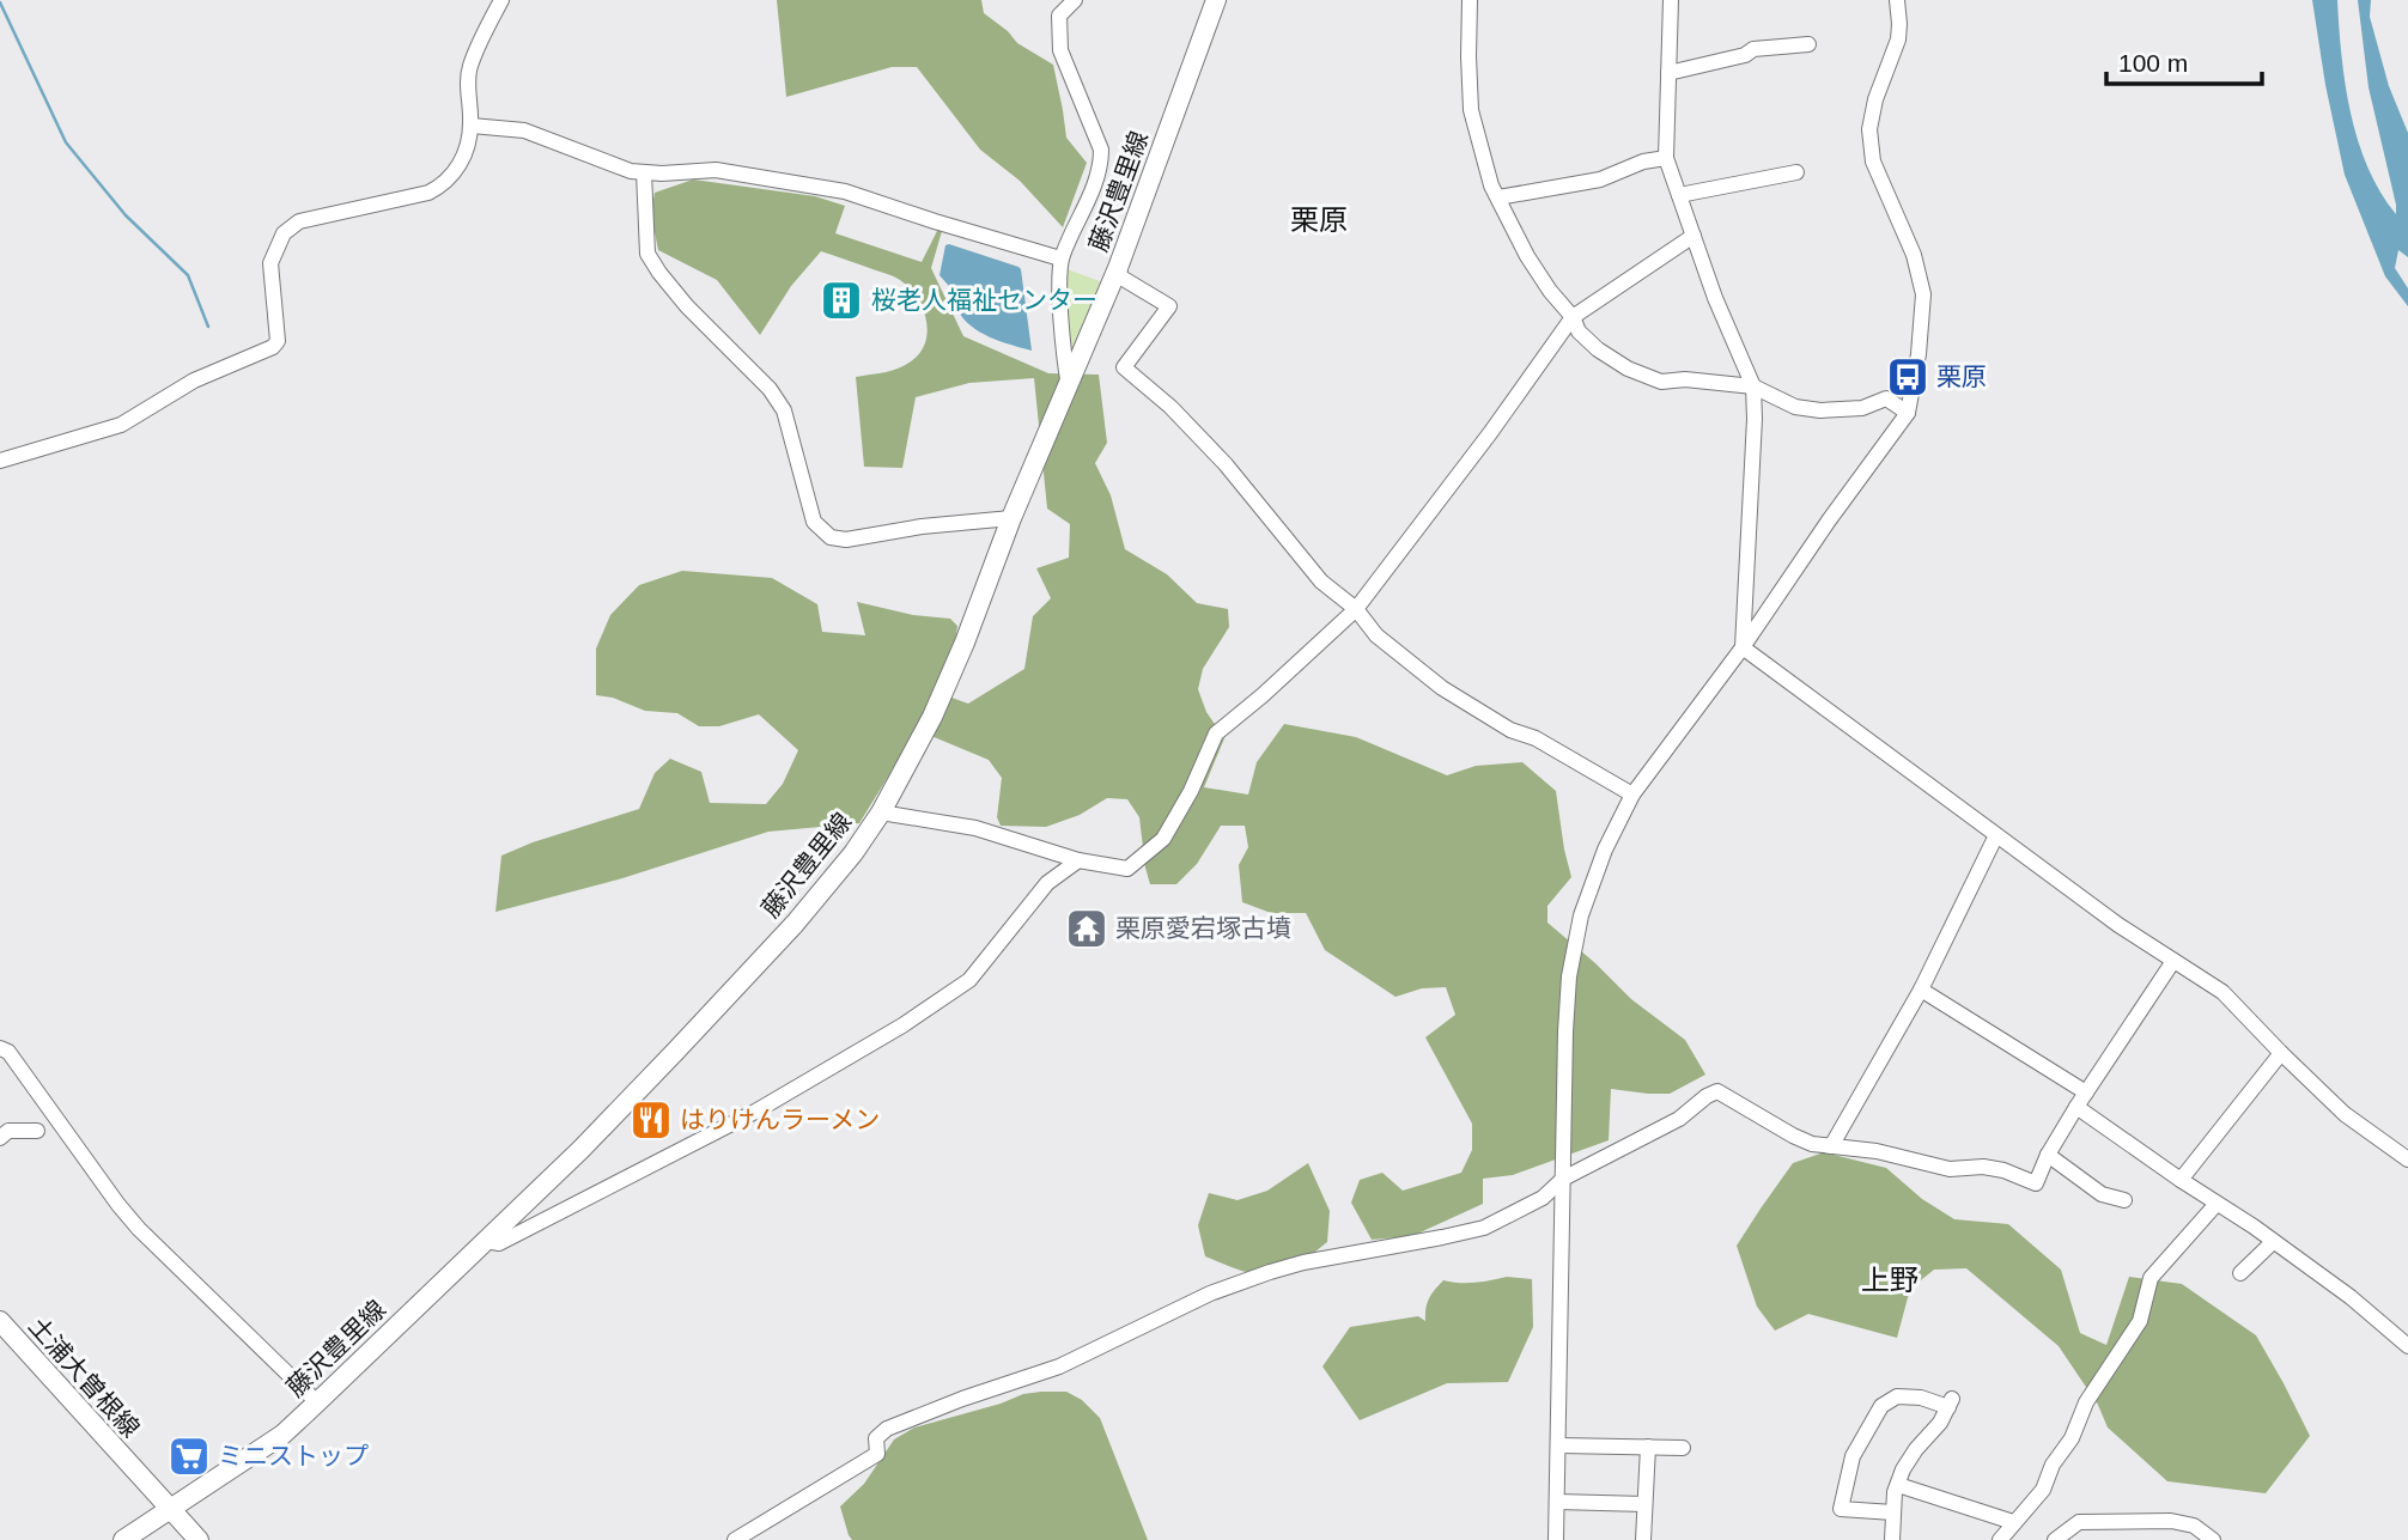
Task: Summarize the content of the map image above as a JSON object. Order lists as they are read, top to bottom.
{
  "streets": {
    "main road": ["藤沢豊里線", "土浦大曽根線"]
  },
  "crossings": [
    ["藤沢豊里線", "土浦大曽根線"]
  ],
  "districts": ["栗原", "上野"],
  "places": {
    "building": ["桜老人福祉センター"],
    "bus stop": ["栗原"],
    "temple": ["栗原愛宕塚古墳"],
    "restaurant": ["はりけんラーメン"],
    "supermarket": ["ミニストップ"]
  },
  "scale_bar": "100 m"
}
